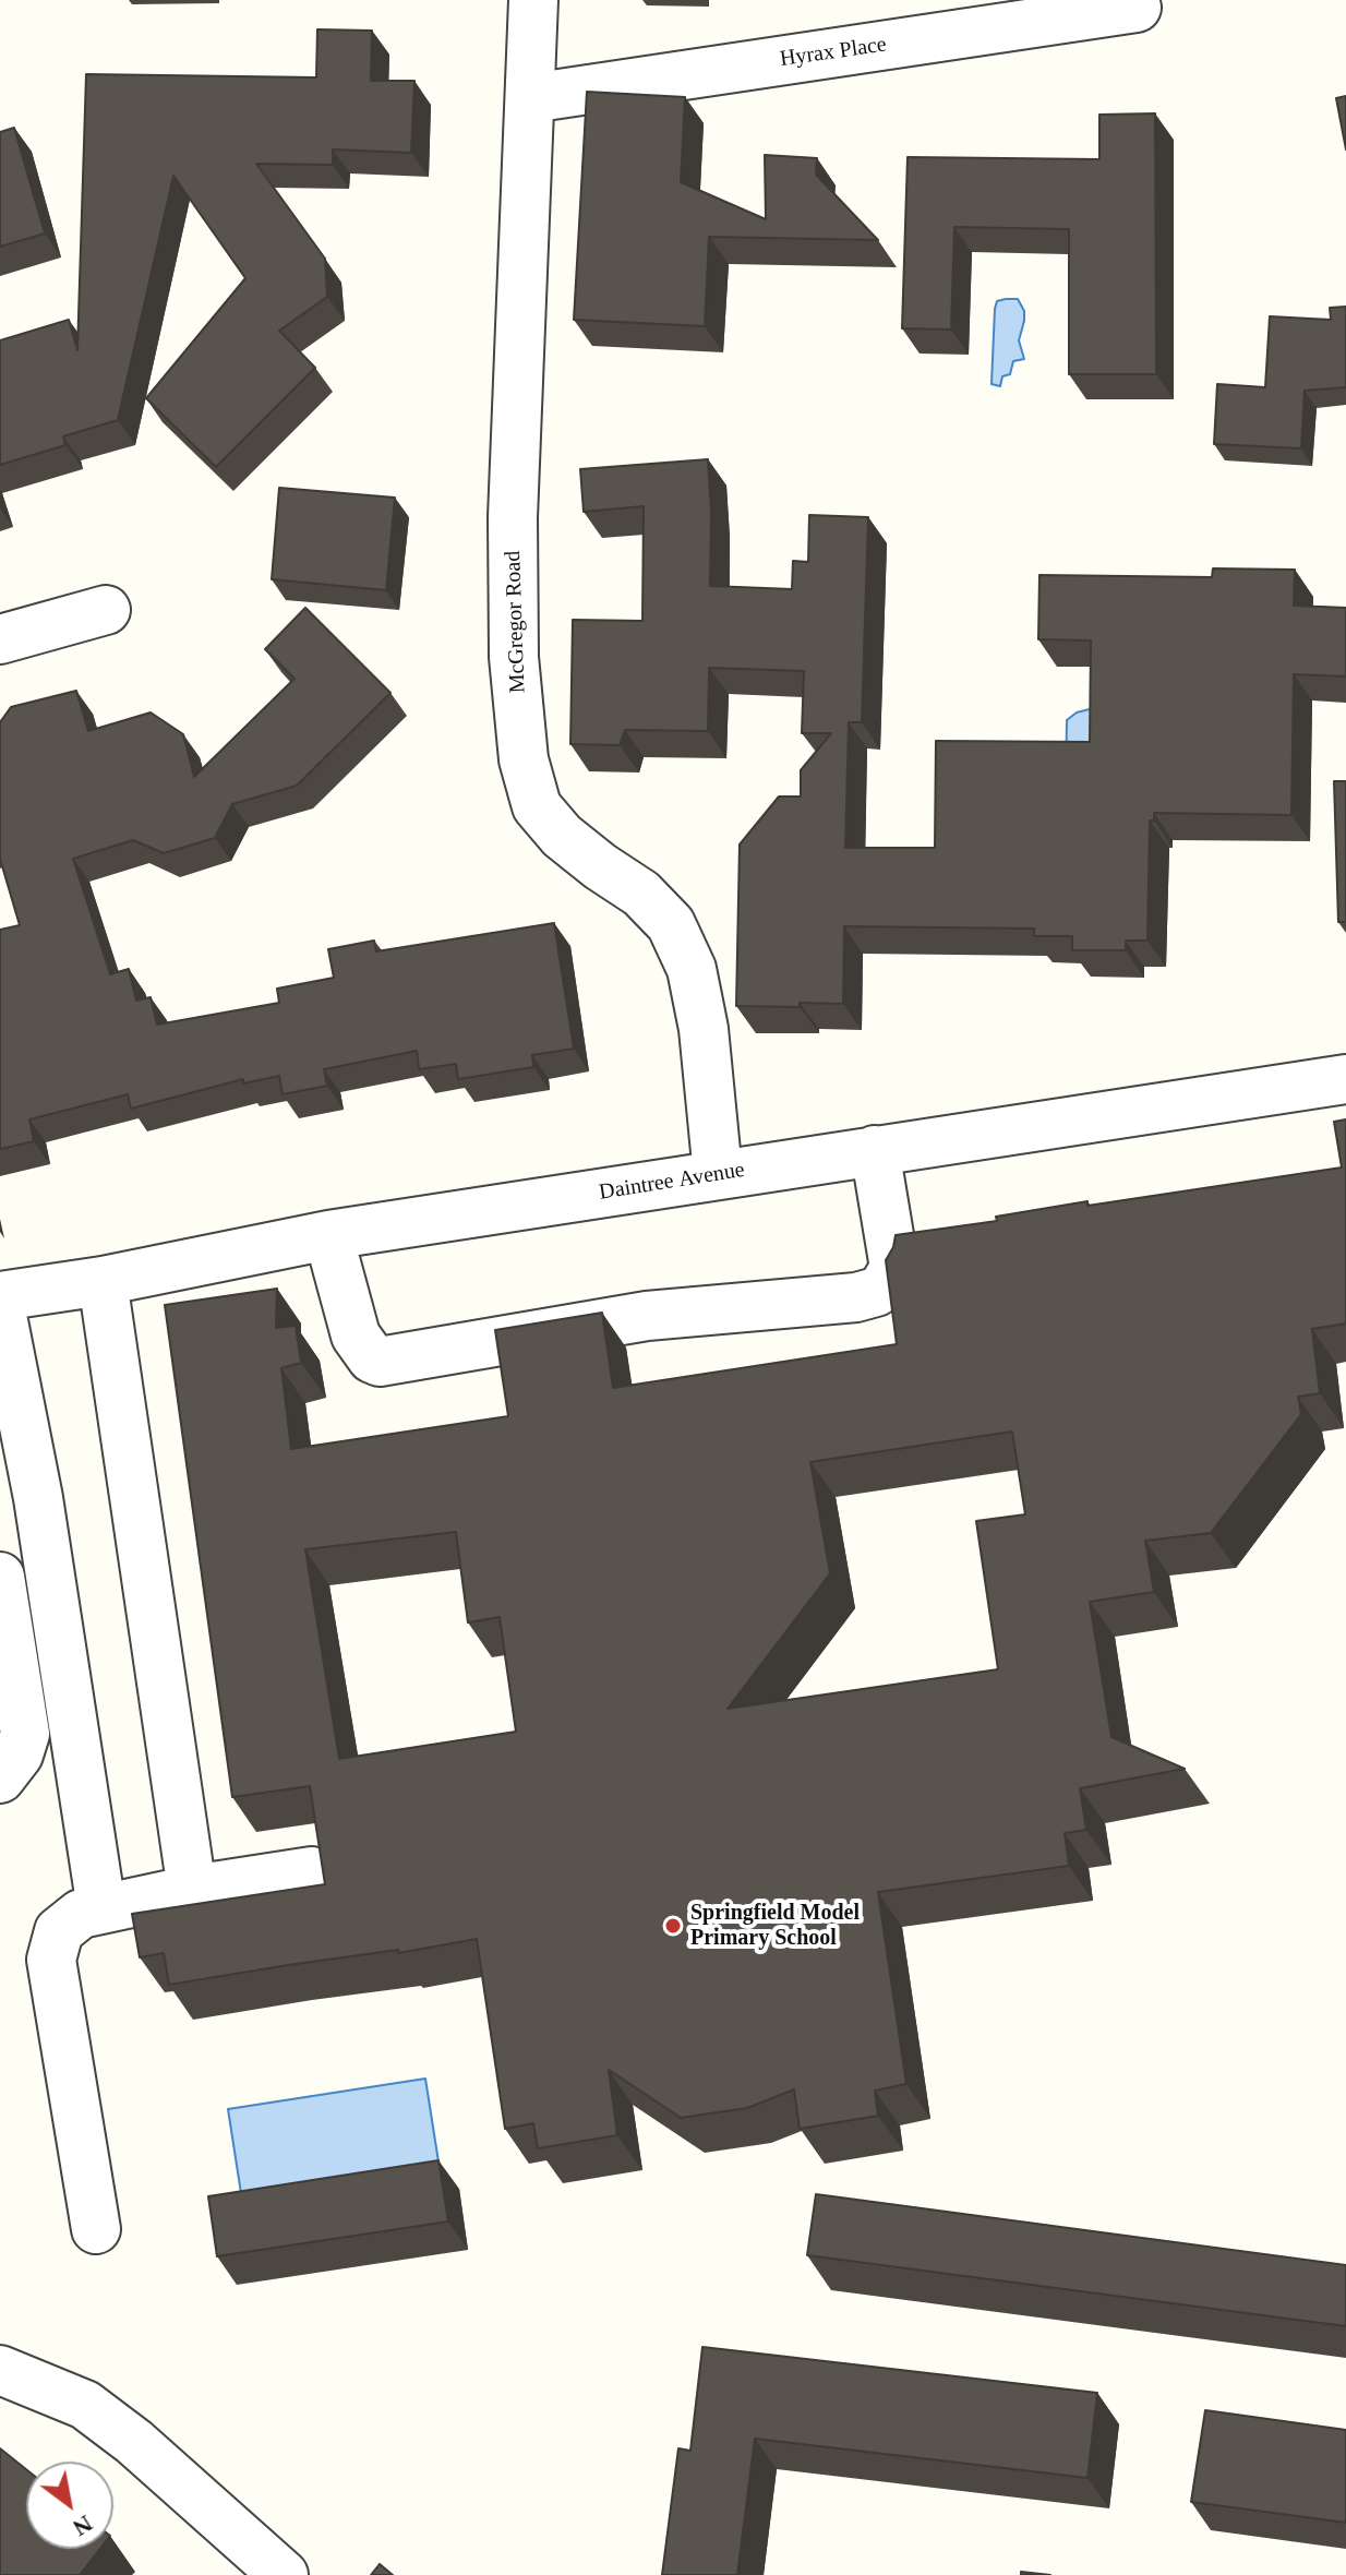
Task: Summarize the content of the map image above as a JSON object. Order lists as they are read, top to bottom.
{
  "streets": {
    "street": ["Hyrax Place", "McGregor Road", "Daintree Avenue"]
  },
  "crossings": [
    ["Hyrax Place", "McGregor Road"],
    ["McGregor Road", "Daintree Avenue"]
  ],
  "places": ["Springfield Model Primary School"],
  "north": "bottom right"
}
